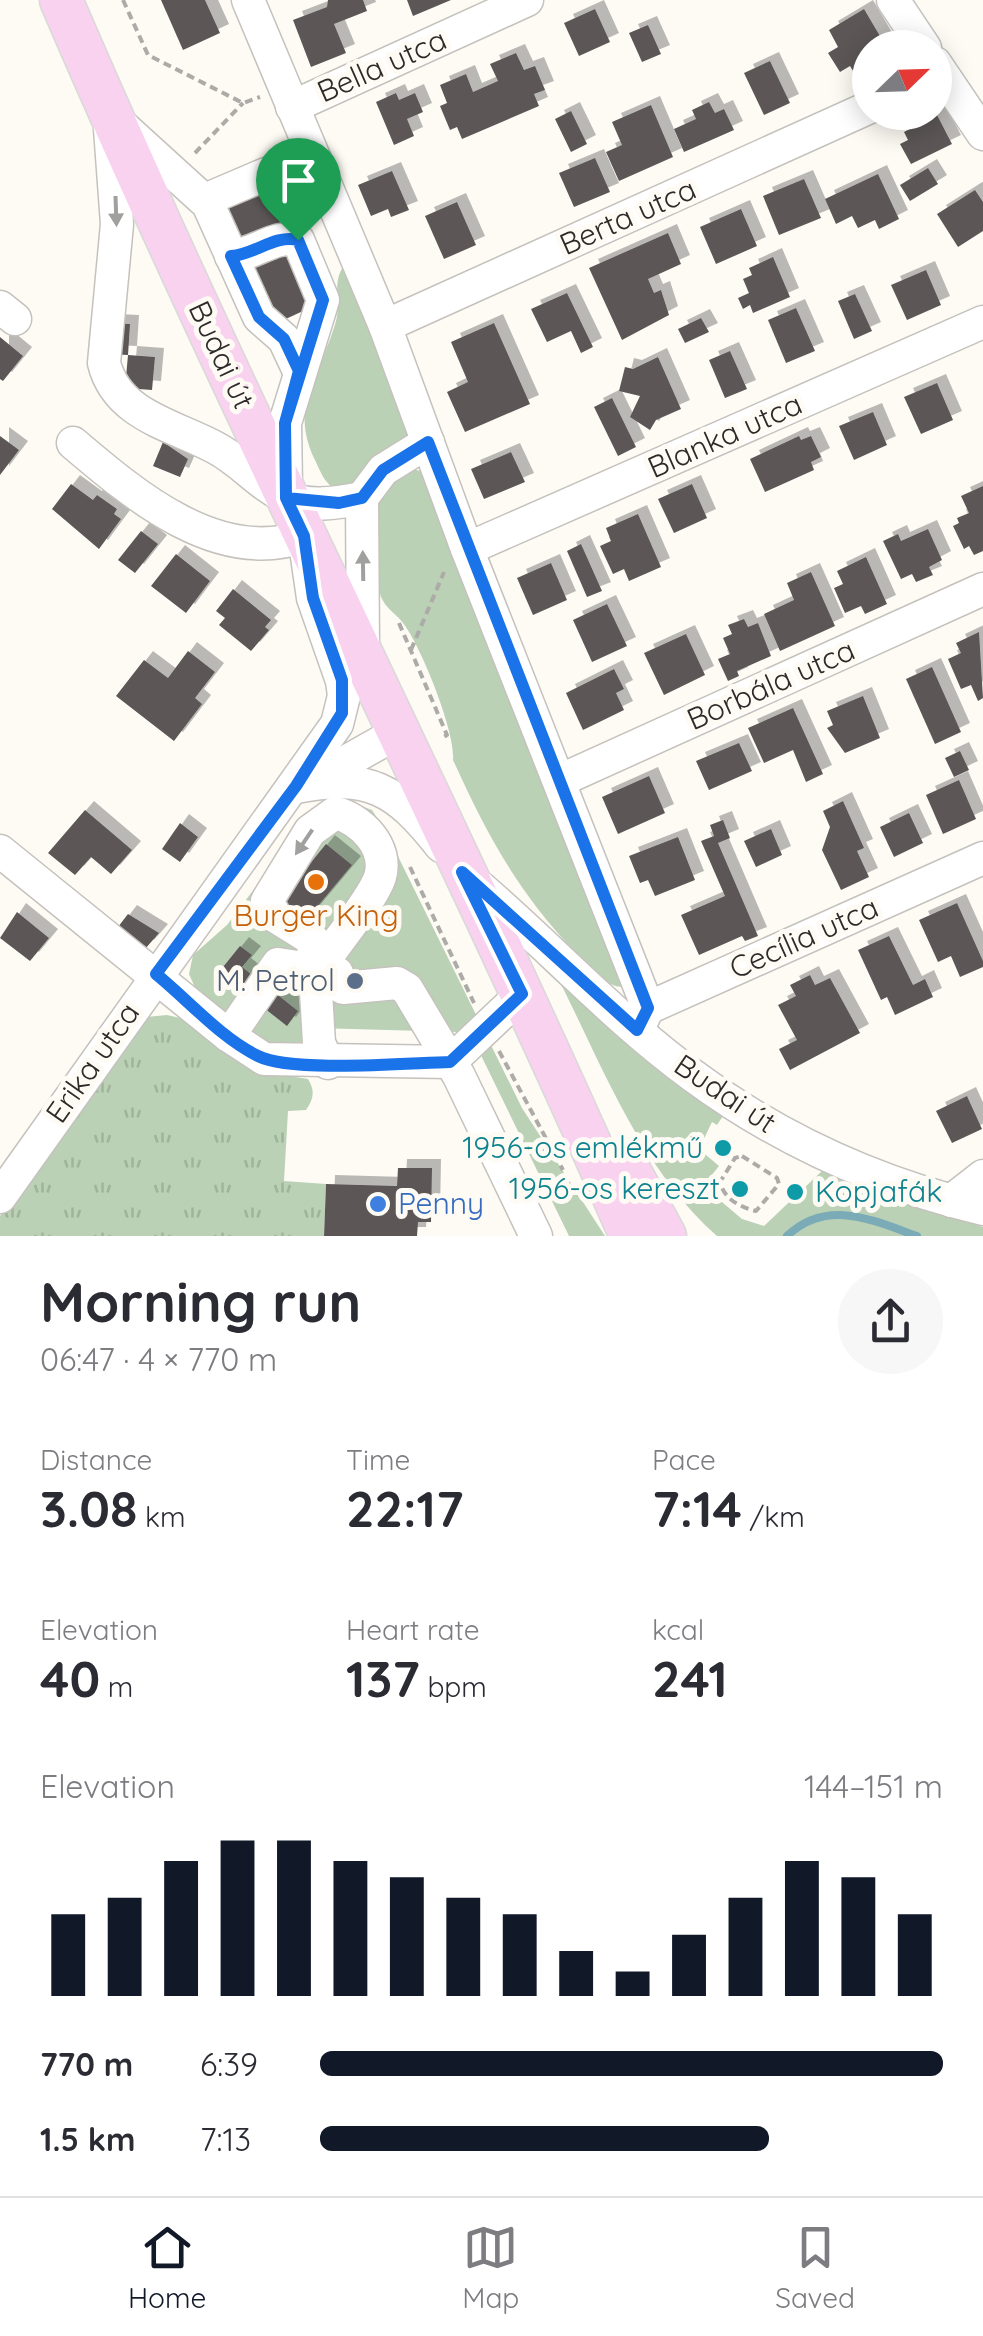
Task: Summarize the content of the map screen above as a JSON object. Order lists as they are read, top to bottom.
{
  "streets": {
    "main road": ["Budai út"],
    "street": [
      "Bella utca",
      "Berta utca",
      "Blanka utca",
      "Borbála utca",
      "Cecília utca",
      "Erika utca"
    ]
  },
  "crossings": [
    ["Budai út", "Cecília utca"],
    ["Budai út", "Erika utca"]
  ],
  "places": [
    "Burger King",
    "M. Petrol",
    "1956-os emlékmű",
    "1956-os kereszt",
    "Kopjafák",
    "Penny"
  ],
  "north": "top right",
  "page": {
    "heading": ["Morning run", "06:47 · 4 × 770 m"],
    "stats": [
      ["Distance", "3.08 km"],
      ["Time", "22:17"],
      ["Pace", "7:14 /km"],
      ["Elevation", "40 m"],
      ["Heart rate", "137 bpm"],
      ["kcal", "241"]
    ],
    "chart": ["Elevation", "144–151 m"],
    "list": [
      {
        "name": "770 m",
        "note": "6:39"
      },
      {
        "name": "1.5 km",
        "note": "7:13"
      }
    ],
    "tabs": ["Home", "Map", "Saved"]
  }
}
